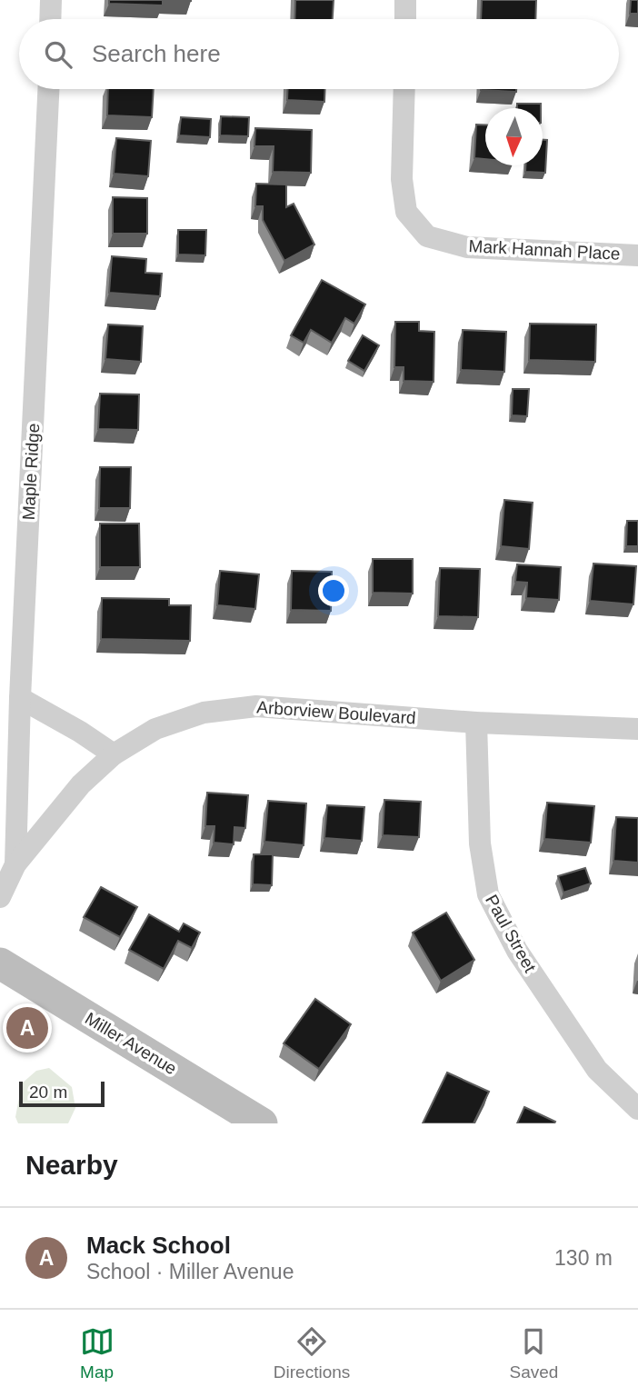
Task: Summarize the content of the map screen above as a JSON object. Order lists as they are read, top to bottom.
{
  "streets": {
    "main road": ["Miller Avenue"],
    "street": [
      "Mark Hannah Place",
      "Maple Ridge",
      "Arborview Boulevard",
      "Paul Street"
    ]
  },
  "crossings": [
    ["Maple Ridge", "Arborview Boulevard"],
    ["Arborview Boulevard", "Paul Street"]
  ],
  "scale_bar": "20 m",
  "north": "bottom",
  "page": {
    "search": "Search here",
    "pins": "A",
    "scale": "20 m",
    "heading": "Nearby",
    "list": [
      {
        "mark": "A",
        "name": "Mack School",
        "note": "School · Miller Avenue",
        "value": "130 m"
      }
    ],
    "nav": ["Map", "Directions", "Saved"]
  }
}
